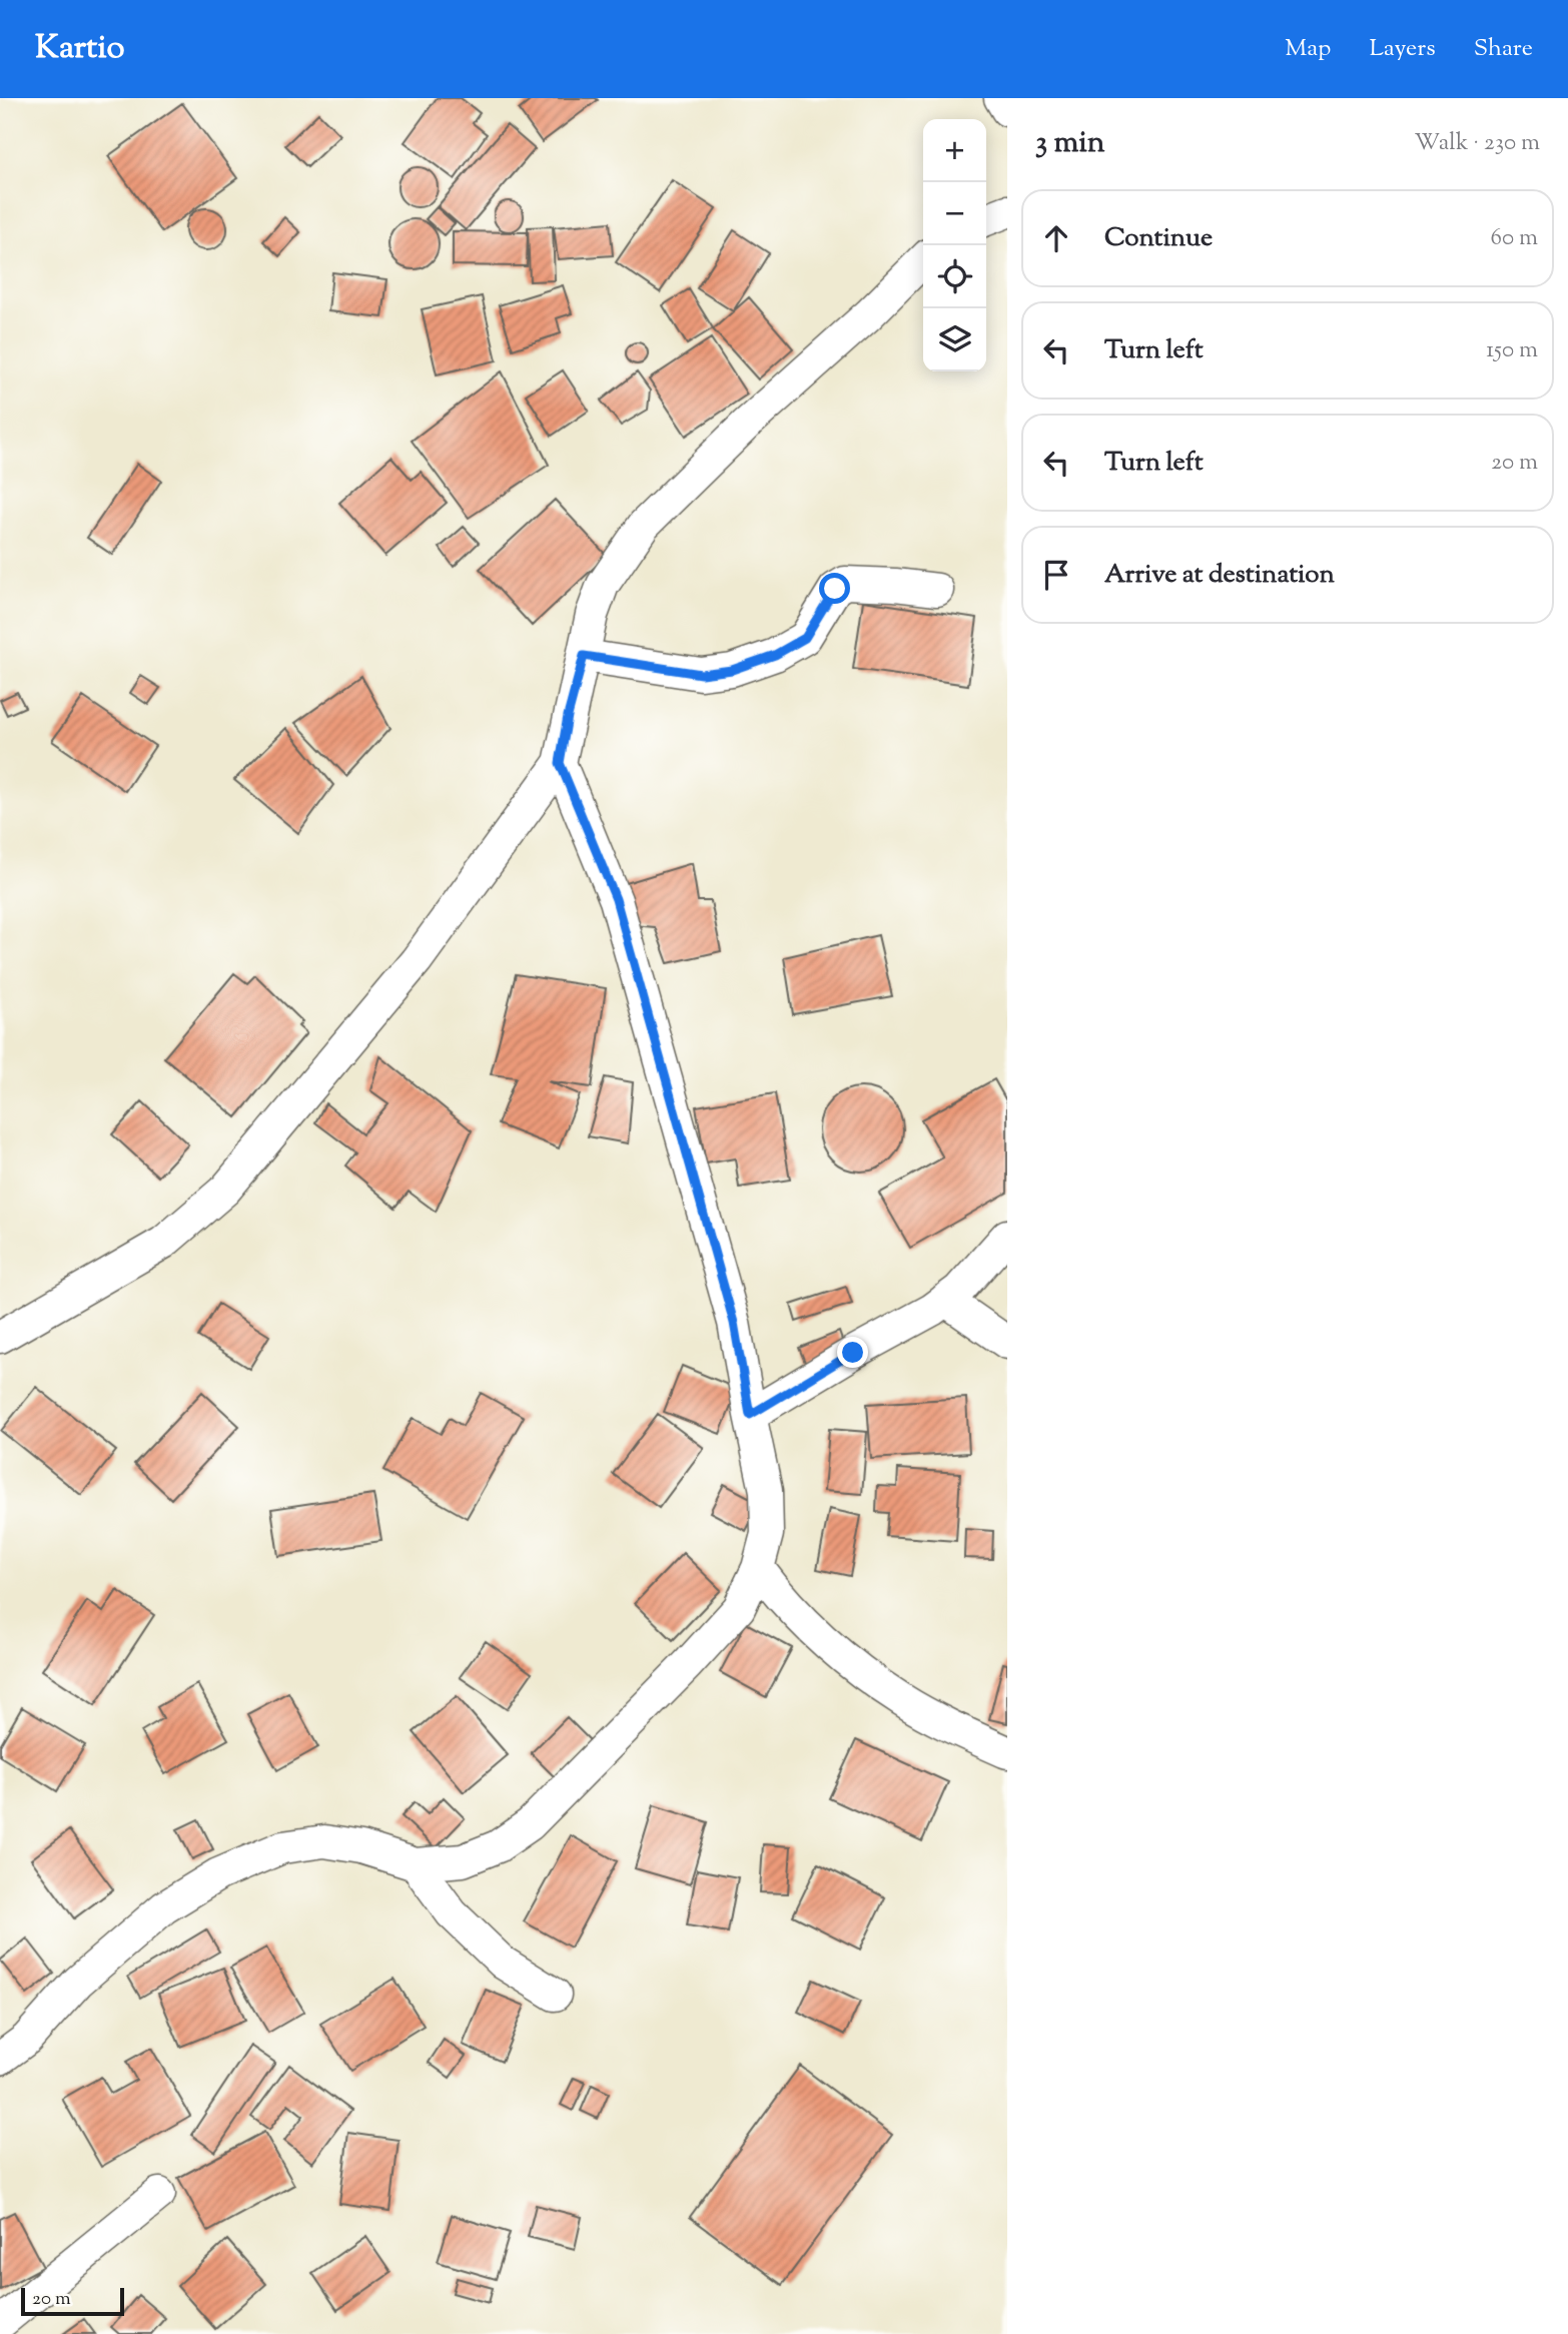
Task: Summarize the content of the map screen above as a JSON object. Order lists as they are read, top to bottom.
{
  "scale_bar": "20 m",
  "page": {
    "header": "Kartio",
    "nav": ["Map", "Layers", "Share"],
    "heading": ["3 min", "Walk · 230 m"],
    "map_buttons": ["+", "−"],
    "list": [
      ["Continue", "60 m"],
      ["Turn left", "150 m"],
      ["Turn left", "20 m"],
      "Arrive at destination"
    ],
    "scale": "20 m"
  }
}
